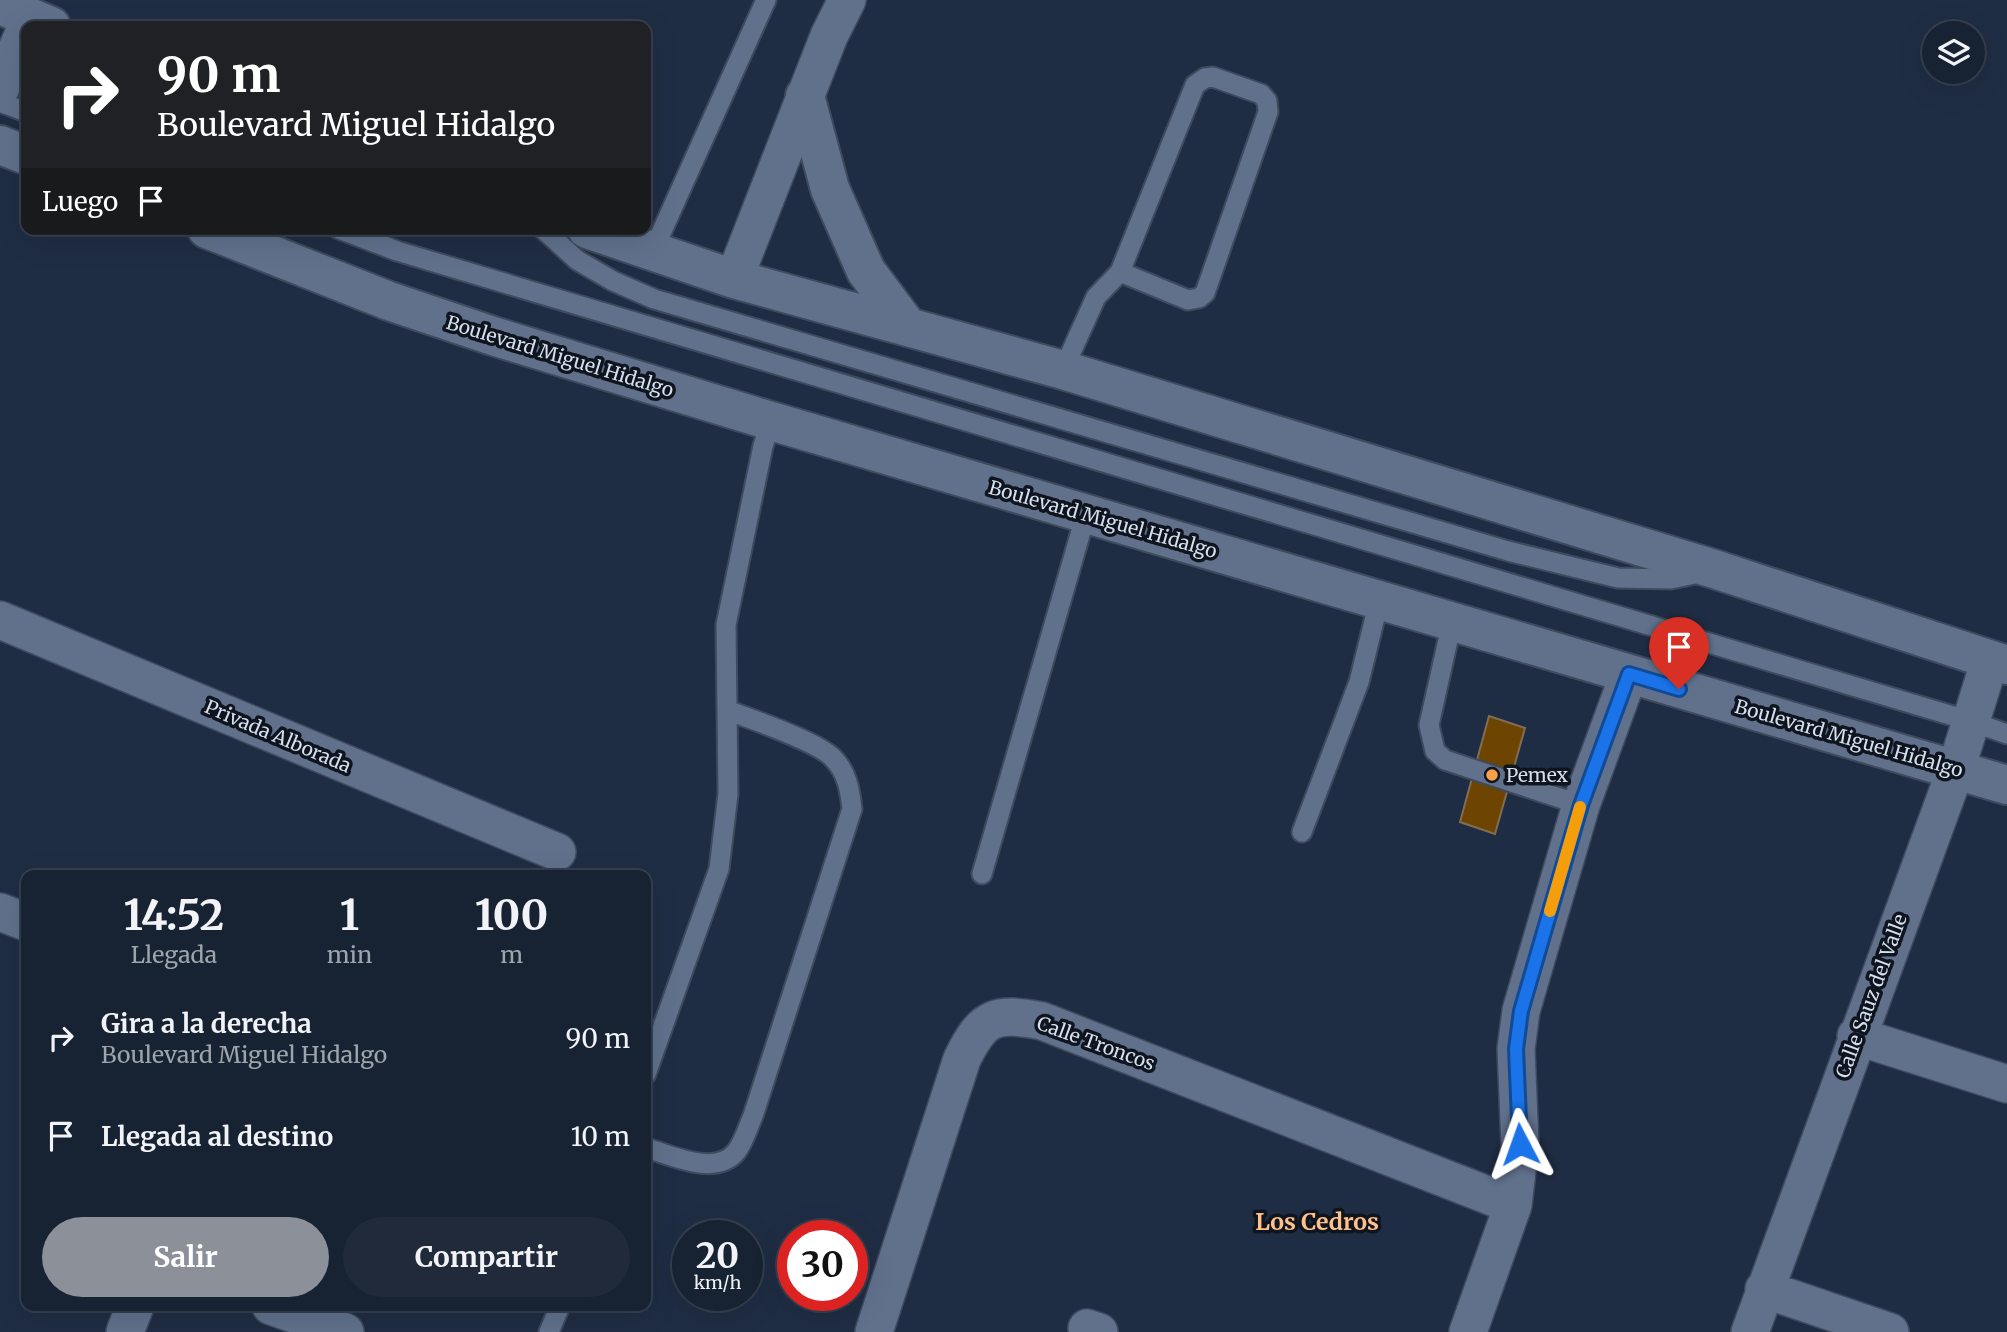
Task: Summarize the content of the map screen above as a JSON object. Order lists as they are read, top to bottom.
{
  "streets": {
    "main road": ["Boulevard Miguel Hidalgo"],
    "street": ["Privada Alborada", "Calle Sauz del Valle", "Calle Troncos"]
  },
  "crossings": [
    ["Boulevard Miguel Hidalgo", "Calle Sauz del Valle"]
  ],
  "districts": ["Los Cedros"],
  "places": ["Pemex"],
  "page": {
    "turn": ["90 m", "Boulevard Miguel Hidalgo"],
    "then": "Luego",
    "eta": [
      "14:52",
      "Llegada",
      "1",
      "min",
      "100",
      "m"
    ],
    "list": [
      {
        "name": "Gira a la derecha",
        "note": "Boulevard Miguel Hidalgo",
        "value": "90 m"
      },
      {
        "name": "Llegada al destino",
        "value": "10 m"
      }
    ],
    "buttons": ["Salir", "Compartir"],
    "speed": "20 km/h",
    "limit": "30"
  }
}
